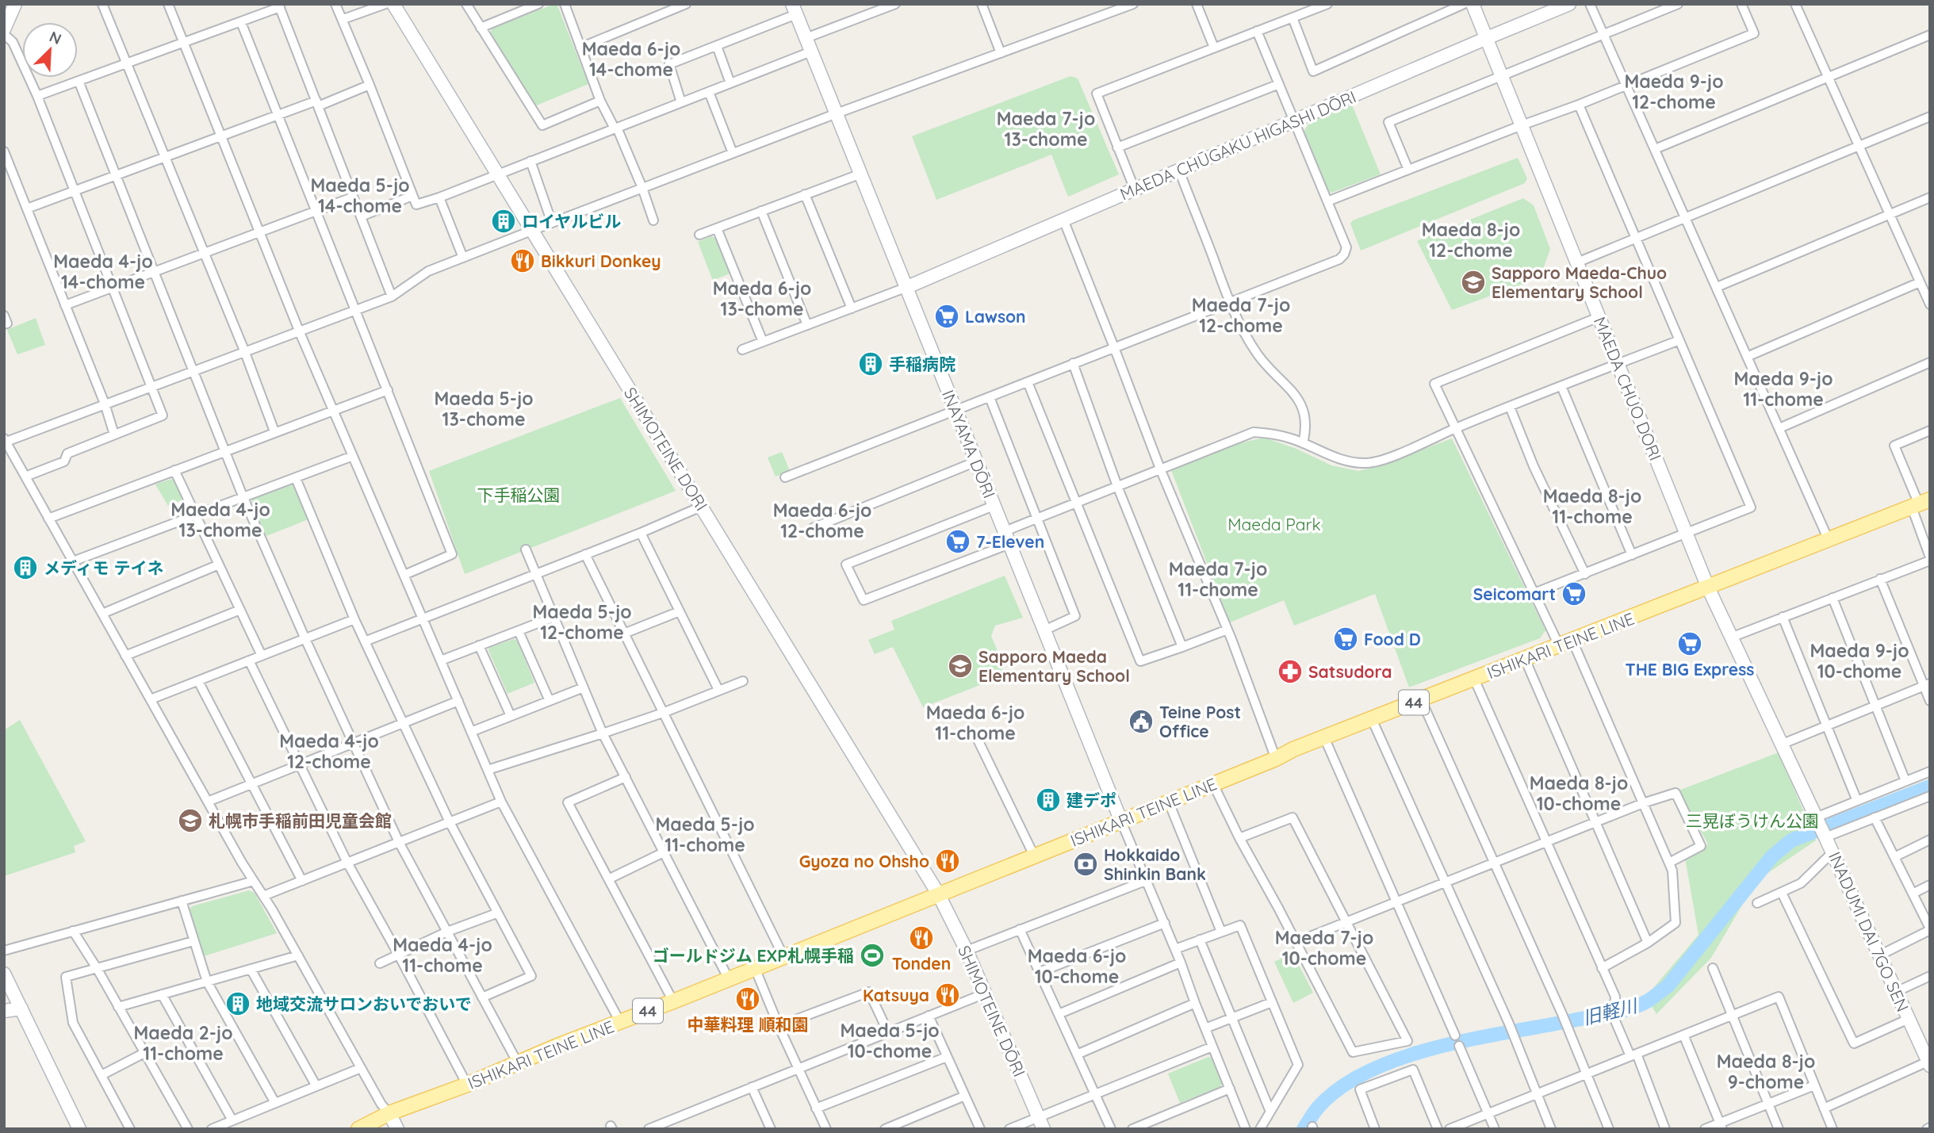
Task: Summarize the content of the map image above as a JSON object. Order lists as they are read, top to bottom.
{
  "streets": {
    "main road": ["ISHIKARI TEINE LINE", "44"],
    "street": [
      "MAEDA CHŪGAKU HIGASHI DŌRI",
      "MAEDA CHUO DORI",
      "INAYAMA DŌRI",
      "SHIMOTEINE DORI",
      "INADUMI DAI 7GO SEN",
      "SHIMOTEINE DŌRI"
    ]
  },
  "crossings": [
    ["MAEDA CHŪGAKU HIGASHI DŌRI", "MAEDA CHUO DORI"],
    ["MAEDA CHŪGAKU HIGASHI DŌRI", "INAYAMA DŌRI"],
    ["MAEDA CHUO DORI", "ISHIKARI TEINE LINE"],
    ["MAEDA CHUO DORI", "INADUMI DAI 7GO SEN"],
    ["INAYAMA DŌRI", "ISHIKARI TEINE LINE"],
    ["SHIMOTEINE DORI", "ISHIKARI TEINE LINE"],
    ["SHIMOTEINE DORI", "SHIMOTEINE DŌRI"],
    ["ISHIKARI TEINE LINE", "INADUMI DAI 7GO SEN"],
    ["ISHIKARI TEINE LINE", "SHIMOTEINE DŌRI"]
  ],
  "districts": [
    "Maeda 6-jo 14-chome",
    "Maeda 9-jo 12-chome",
    "Maeda 7-jo 13-chome",
    "Maeda 5-jo 14-chome",
    "Maeda 8-jo 12-chome",
    "Maeda 4-jo 14-chome",
    "Maeda 6-jo 13-chome",
    "Maeda 7-jo 12-chome",
    "Maeda 9-jo 11-chome",
    "Maeda 5-jo 13-chome",
    "Maeda 8-jo 11-chome",
    "Maeda 4-jo 13-chome",
    "Maeda 6-jo 12-chome",
    "Maeda 7-jo 11-chome",
    "Maeda 5-jo 12-chome",
    "Maeda 9-jo 10-chome",
    "Maeda 6-jo 11-chome",
    "Maeda 4-jo 12-chome",
    "Maeda 8-jo 10-chome",
    "Maeda 5-jo 11-chome",
    "Maeda 7-jo 10-chome",
    "Maeda 4-jo 11-chome",
    "Maeda 6-jo 10-chome",
    "Maeda 5-jo 10-chome",
    "Maeda 2-jo 11-chome",
    "Maeda 8-jo 9-chome"
  ],
  "water": ["旧軽川"],
  "parks": ["下手稲公園", "Maeda Park", "三晃ぼうけん公園"],
  "places": {
    "building": [
      "ロイヤルビル",
      "手稲病院",
      "メディモ テイネ",
      "建デポ",
      "地域交流サロンおいでおいで"
    ],
    "restaurant": [
      "Bikkuri Donkey",
      "Gyoza no Ohsho",
      "Tonden",
      "Katsuya",
      "中華料理 順和園"
    ],
    "school or university": ["Sapporo Maeda-Chuo Elementary School", "Sapporo Maeda Elementary School", "札幌市手稲前田児童会館"],
    "supermarket": [
      "Lawson",
      "7-Eleven",
      "Seicomart",
      "Food D",
      "THE BIG Express"
    ],
    "pharmacy": ["Satsudora"],
    "public building": ["Teine Post Office"],
    "bank": ["Hokkaido Shinkin Bank"],
    "sports": ["ゴールドジム EXP札幌手稲"]
  },
  "north": "top right"
}
